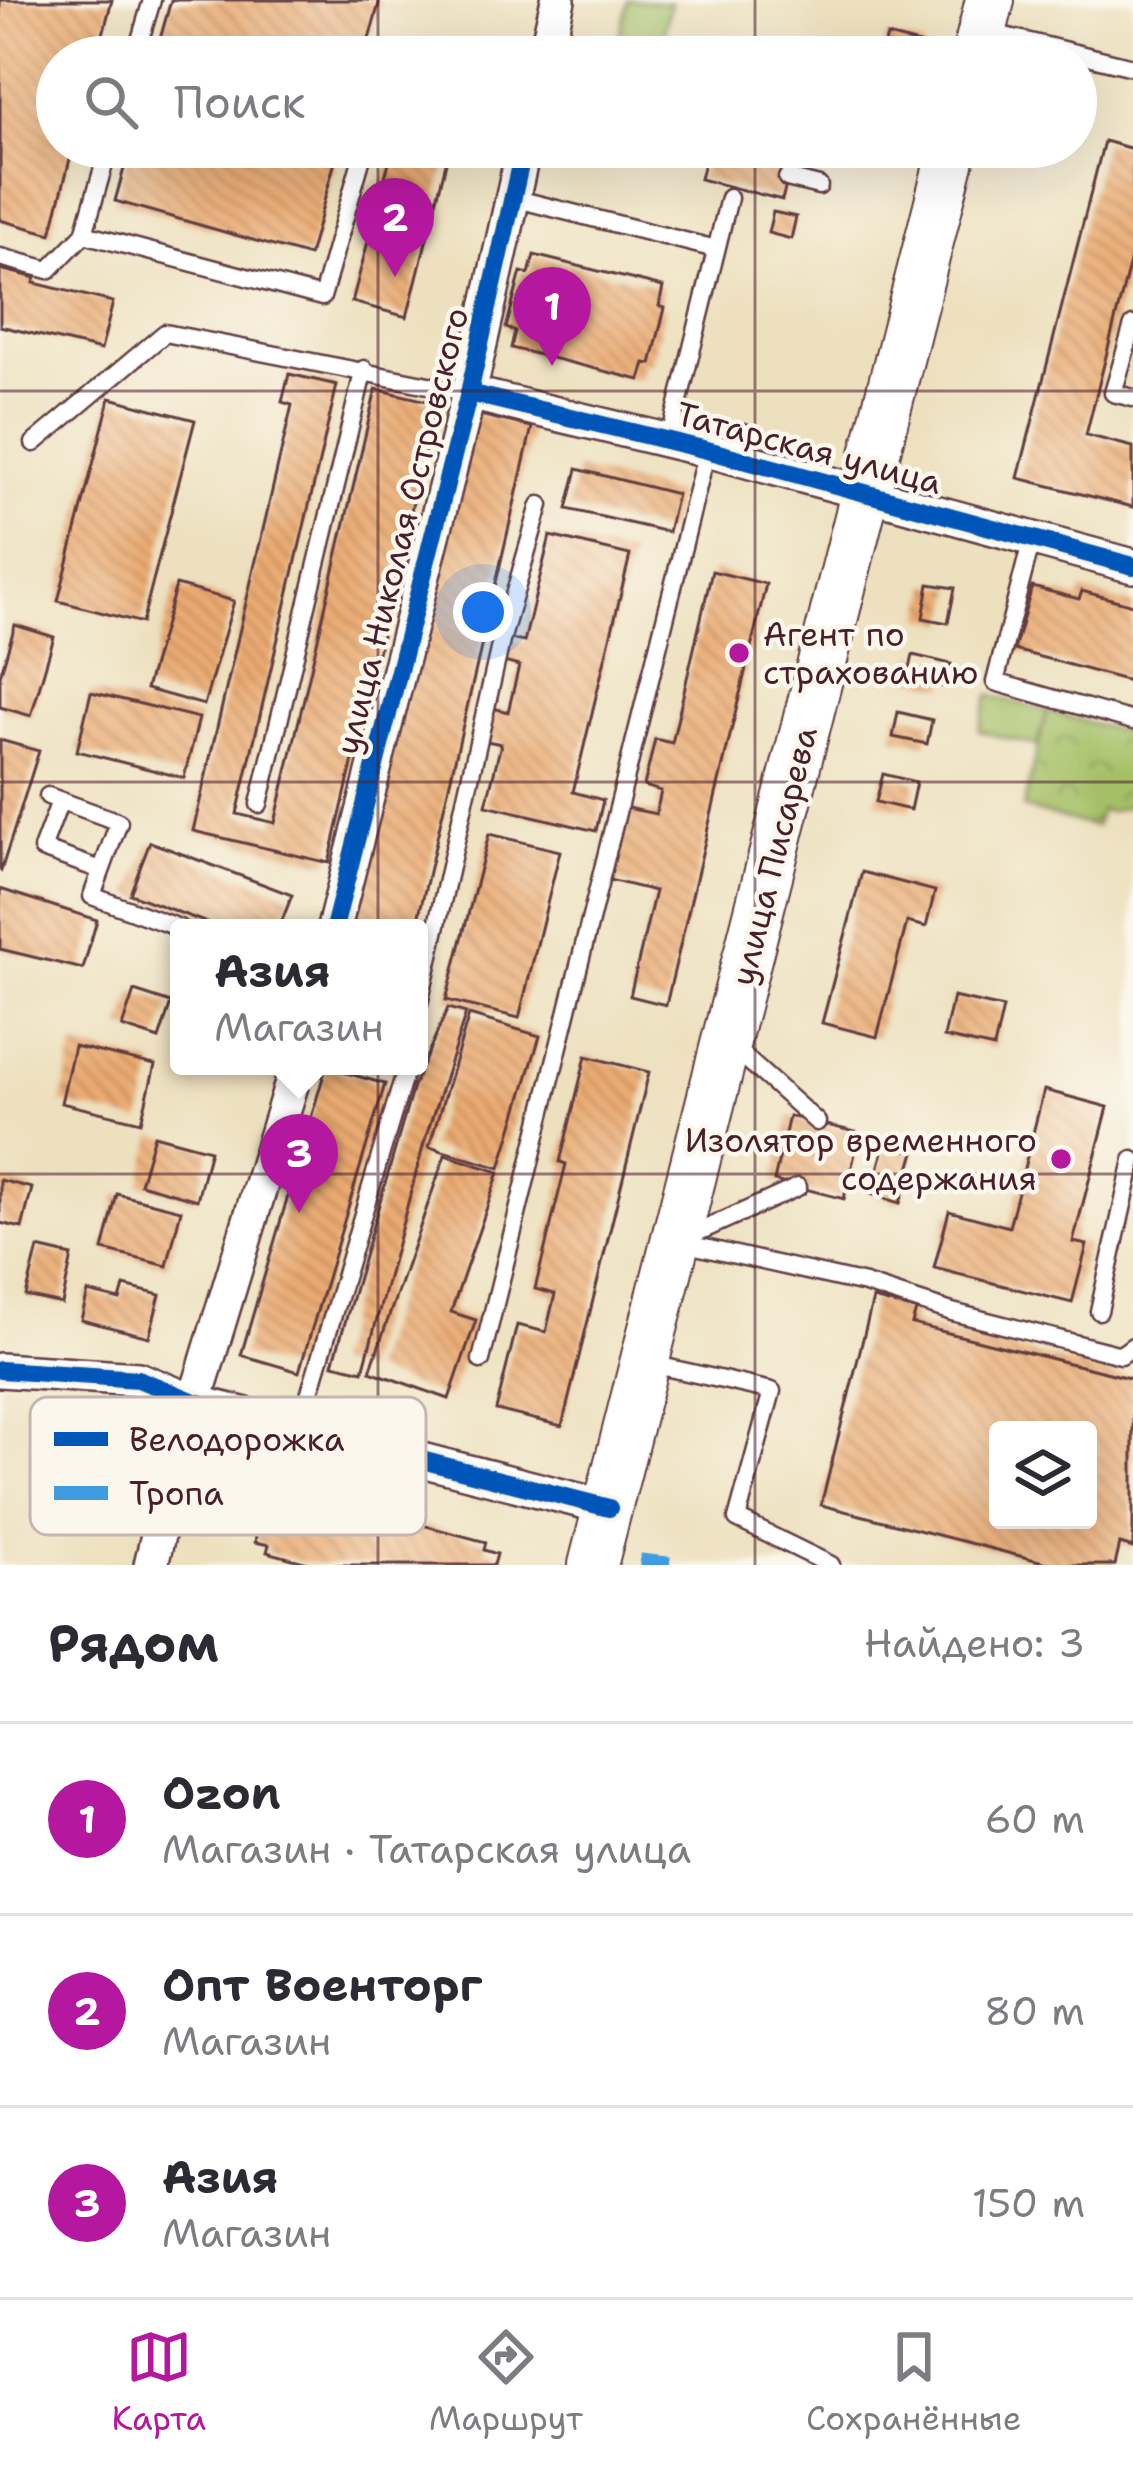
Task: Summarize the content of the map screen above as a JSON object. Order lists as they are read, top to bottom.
{
  "streets": {
    "main road": ["улица Писарева"],
    "street": ["Татарская улица", "улица Николая Островского"]
  },
  "crossings": [
    ["Татарская улица", "улица Николая Островского"],
    ["Татарская улица", "улица Писарева"]
  ],
  "places": ["Агент по страхованию", "Изолятор временного содержания"],
  "legend": ["Велодорожка", "Тропа"],
  "page": {
    "search": "Поиск",
    "pins": ["2", "1", "3"],
    "popup": ["Азия", "Магазин"],
    "heading": ["Рядом", "Найдено: 3"],
    "list": [
      {
        "mark": "1",
        "name": "Ozon",
        "note": "Магазин · Татарская улица",
        "value": "60 m"
      },
      {
        "mark": "2",
        "name": "Опт Военторг",
        "note": "Магазин",
        "value": "80 m"
      },
      {
        "mark": "3",
        "name": "Азия",
        "note": "Магазин",
        "value": "150 m"
      }
    ],
    "nav": ["Карта", "Маршрут", "Сохранённые"]
  }
}
